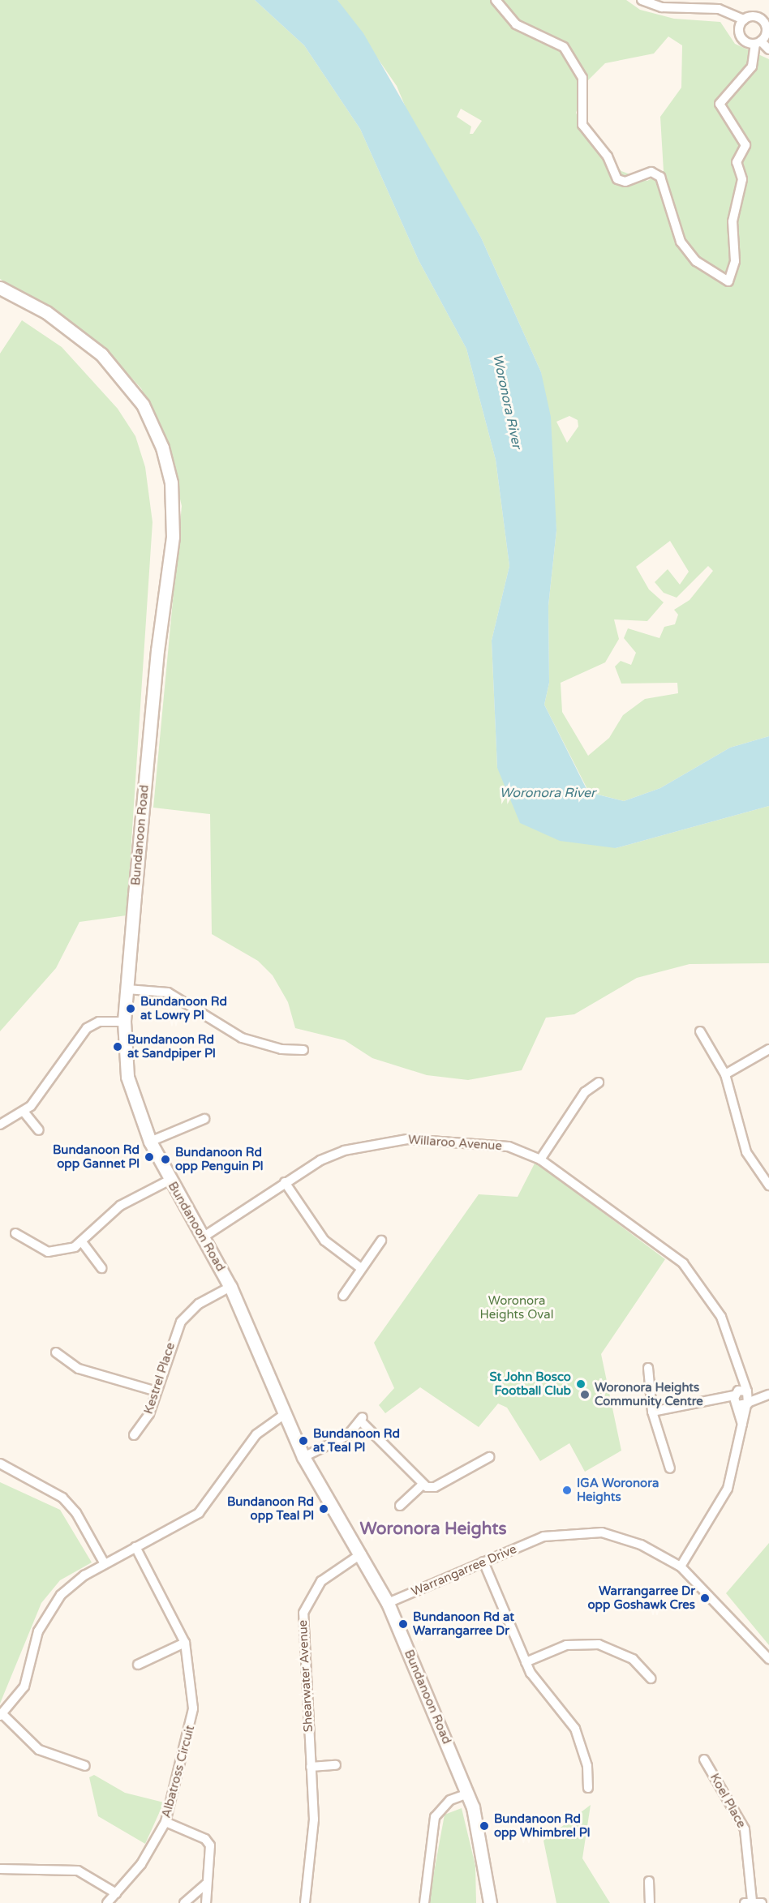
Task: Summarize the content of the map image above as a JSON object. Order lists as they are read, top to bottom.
{
  "streets": {
    "street": [
      "Bundanoon Road",
      "Willaroo Avenue",
      "Kestrel Place",
      "Warrangarree Drive",
      "Shearwater Avenue",
      "Albatross Circuit",
      "Koel Place"
    ]
  },
  "crossings": [
    ["Bundanoon Road", "Willaroo Avenue"],
    ["Bundanoon Road", "Kestrel Place"],
    ["Bundanoon Road", "Warrangarree Drive"],
    ["Bundanoon Road", "Shearwater Avenue"],
    ["Willaroo Avenue", "Warrangarree Drive"]
  ],
  "districts": ["Woronora Heights"],
  "water": ["Woronora River"],
  "parks": ["Woronora Heights Oval"],
  "places": [
    "Bundanoon Rd at Lowry Pl",
    "Bundanoon Rd at Sandpiper Pl",
    "Bundanoon Rd opp Gannet Pl",
    "Bundanoon Rd opp Penguin Pl",
    "St John Bosco Football Club",
    "Woronora Heights Community Centre",
    "Bundanoon Rd at Teal Pl",
    "IGA Woronora Heights",
    "Bundanoon Rd opp Teal Pl",
    "Warrangarree Dr opp Goshawk Cres",
    "Bundanoon Rd at Warrangarree Dr",
    "Bundanoon Rd opp Whimbrel Pl"
  ]
}
